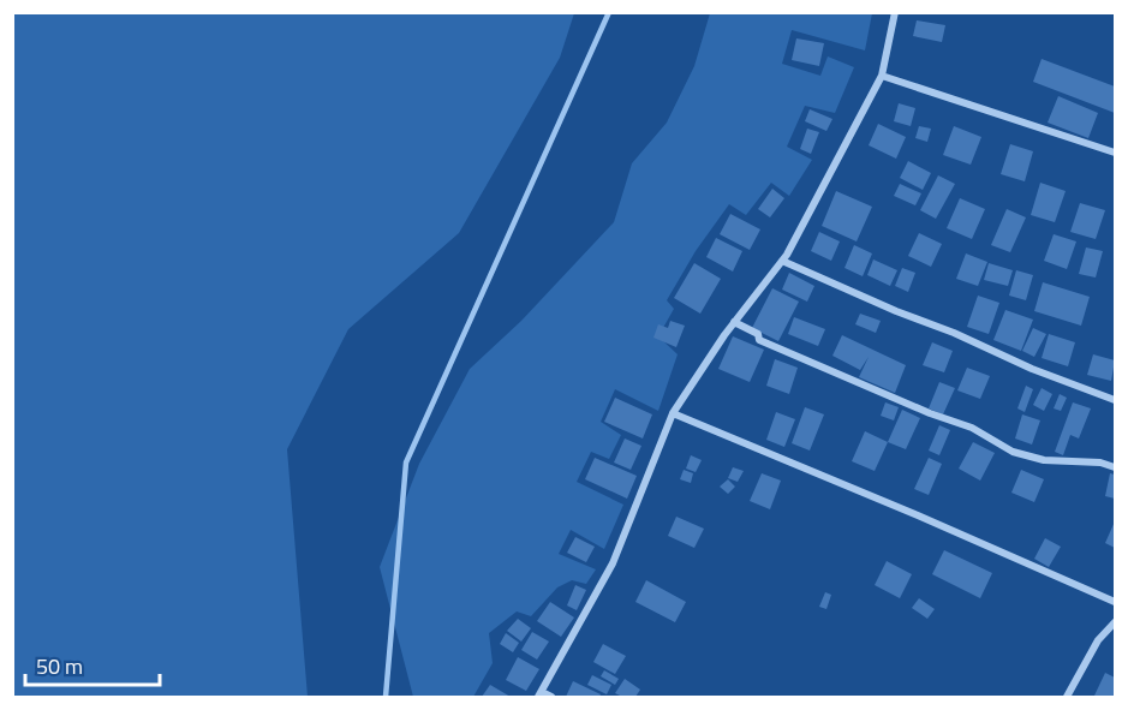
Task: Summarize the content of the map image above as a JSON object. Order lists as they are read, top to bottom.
{
  "scale_bar": "50 m"
}
